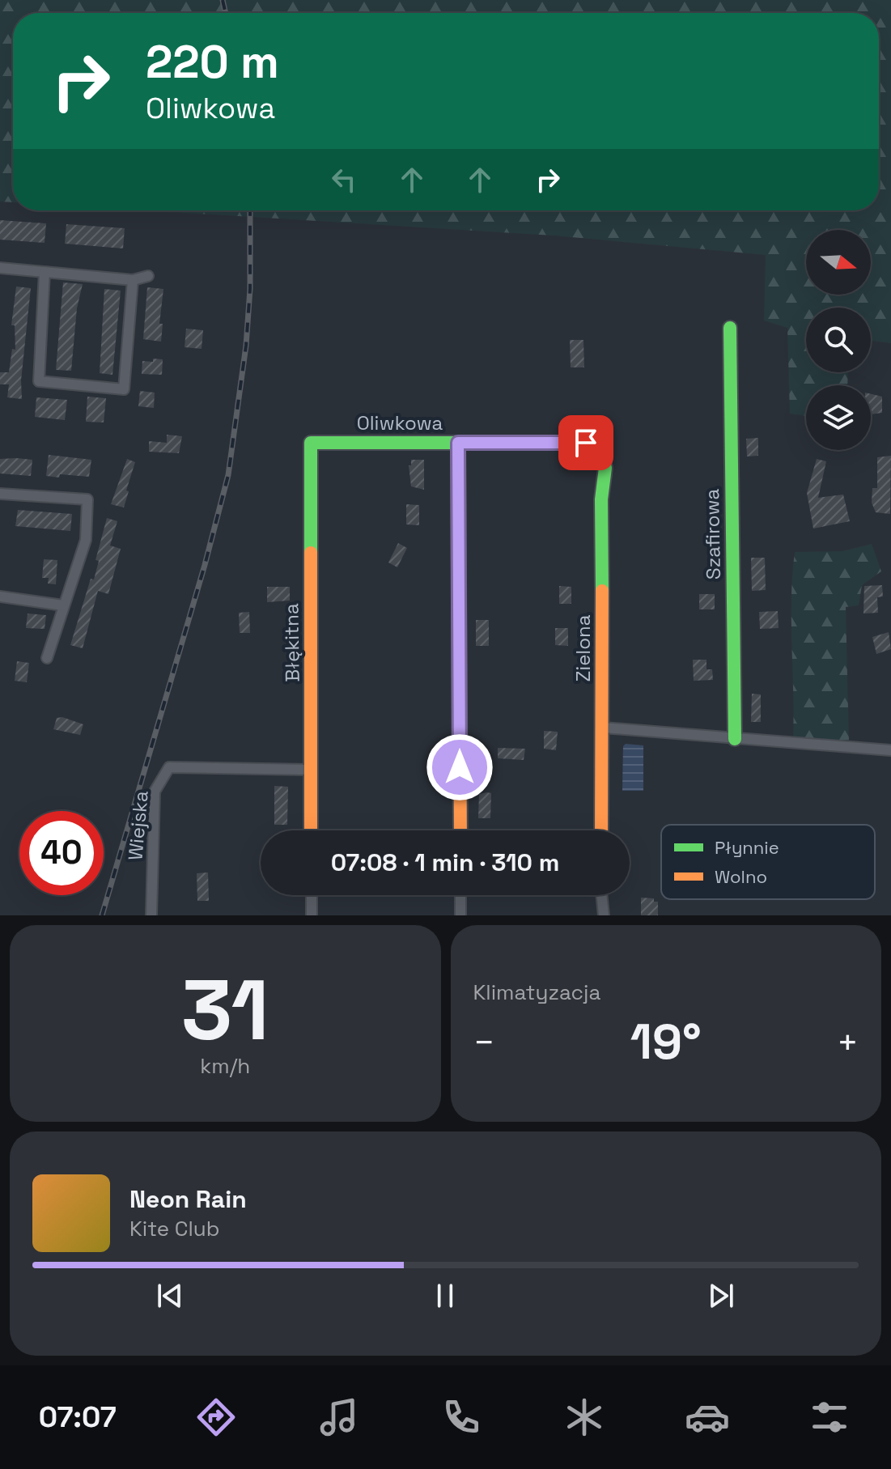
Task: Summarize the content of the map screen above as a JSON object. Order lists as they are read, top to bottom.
{
  "streets": {
    "street": [
      "Oliwkowa",
      "Szafirowa",
      "Błękitna",
      "Zielona",
      "Wiejska"
    ]
  },
  "crossings": [
    ["Oliwkowa", "Błękitna"],
    ["Oliwkowa", "Zielona"],
    ["Błękitna", "Wiejska"]
  ],
  "legend": ["Płynnie", "Wolno"],
  "north": "right",
  "page": {
    "turn": ["220 m", "Oliwkowa"],
    "limit": "40",
    "trip": "07:08 · 1 min · 310 m",
    "tile": [
      ["31", "km/h"],
      "Klimatyzacja"
    ],
    "heat": ["−", "19°", "+"],
    "song": ["Neon Rain", "Kite Club"],
    "tabs": "07:07"
  }
}
